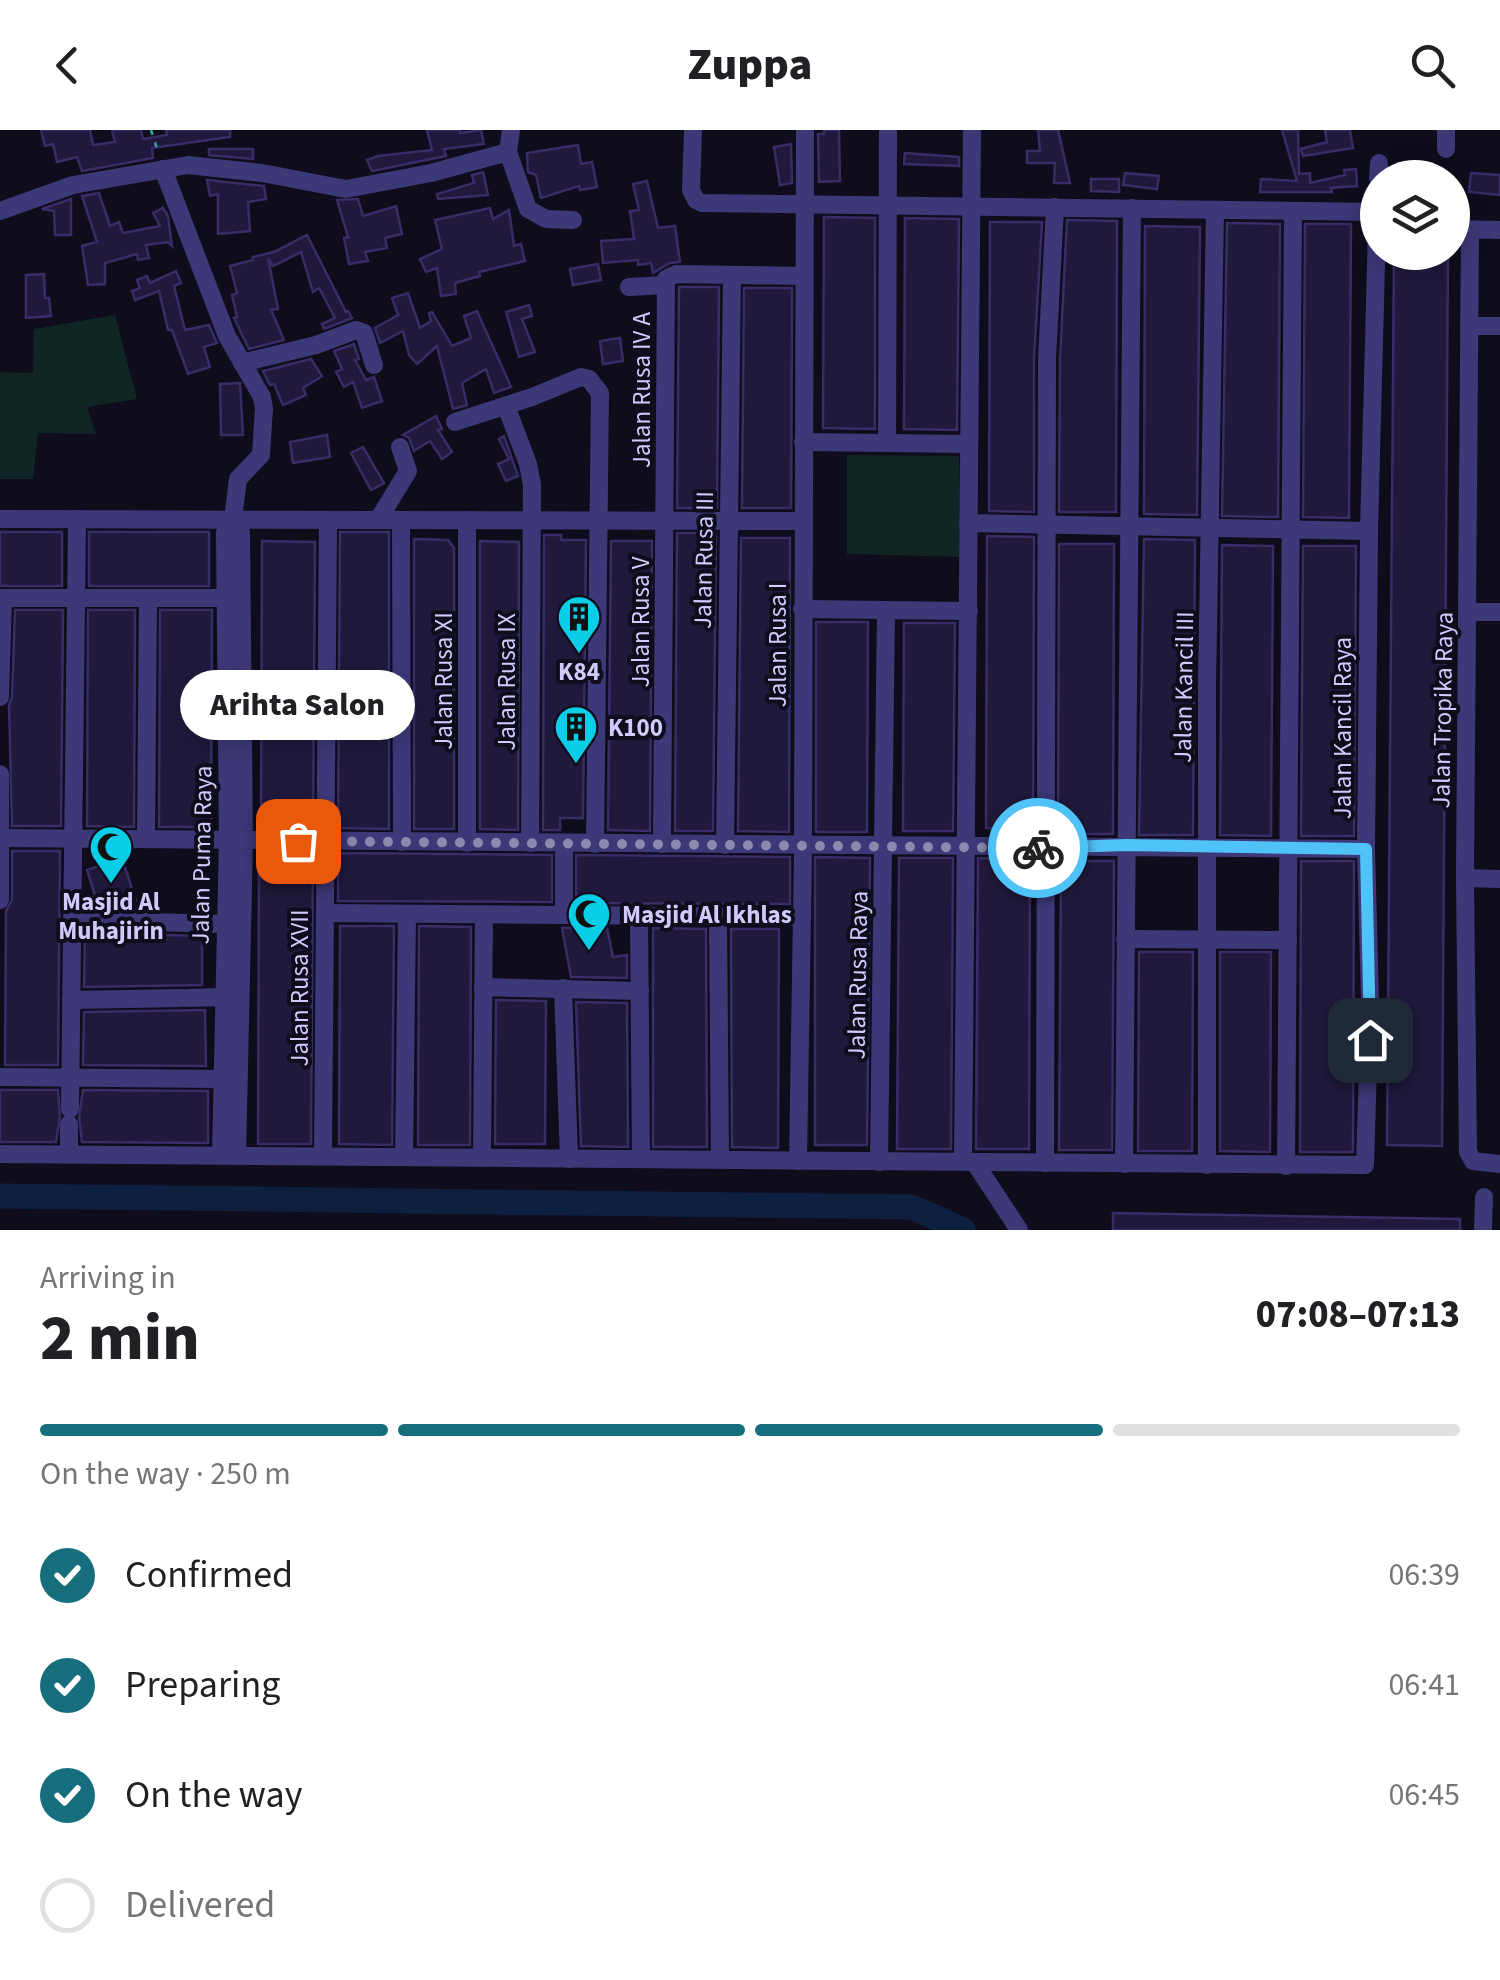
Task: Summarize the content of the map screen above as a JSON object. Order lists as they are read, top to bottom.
{
  "streets": {
    "street": [
      "Jalan Rusa IV A",
      "Jalan Rusa III",
      "Jalan Rusa V",
      "Jalan Rusa I",
      "Jalan Rusa XI",
      "Jalan Rusa IX",
      "Jalan Kancil III",
      "Jalan Tropika Raya",
      "Jalan Kancil Raya",
      "Jalan Puma Raya",
      "Jalan Rusa Raya",
      "Jalan Rusa XVII"
    ]
  },
  "crossings": [
    ["Jalan Rusa IV A", "Jalan Rusa III"],
    ["Jalan Rusa IV A", "Jalan Rusa V"],
    ["Jalan Rusa IV A", "Jalan Rusa I"]
  ],
  "places": {
    "building": ["K84", "K100"],
    "other": ["Arihta Salon"],
    "mosque": ["Masjid Al Muhajirin", "Masjid Al Ikhlas"]
  },
  "page": {
    "header": "Zuppa",
    "bubble": "Arihta Salon",
    "heading": ["2 min", "Arriving in", "07:08–07:13"],
    "bar": "On the way · 250 m",
    "list": [
      ["Confirmed", "06:39"],
      ["Preparing", "06:41"],
      ["On the way", "06:45"],
      "Delivered"
    ]
  }
}
